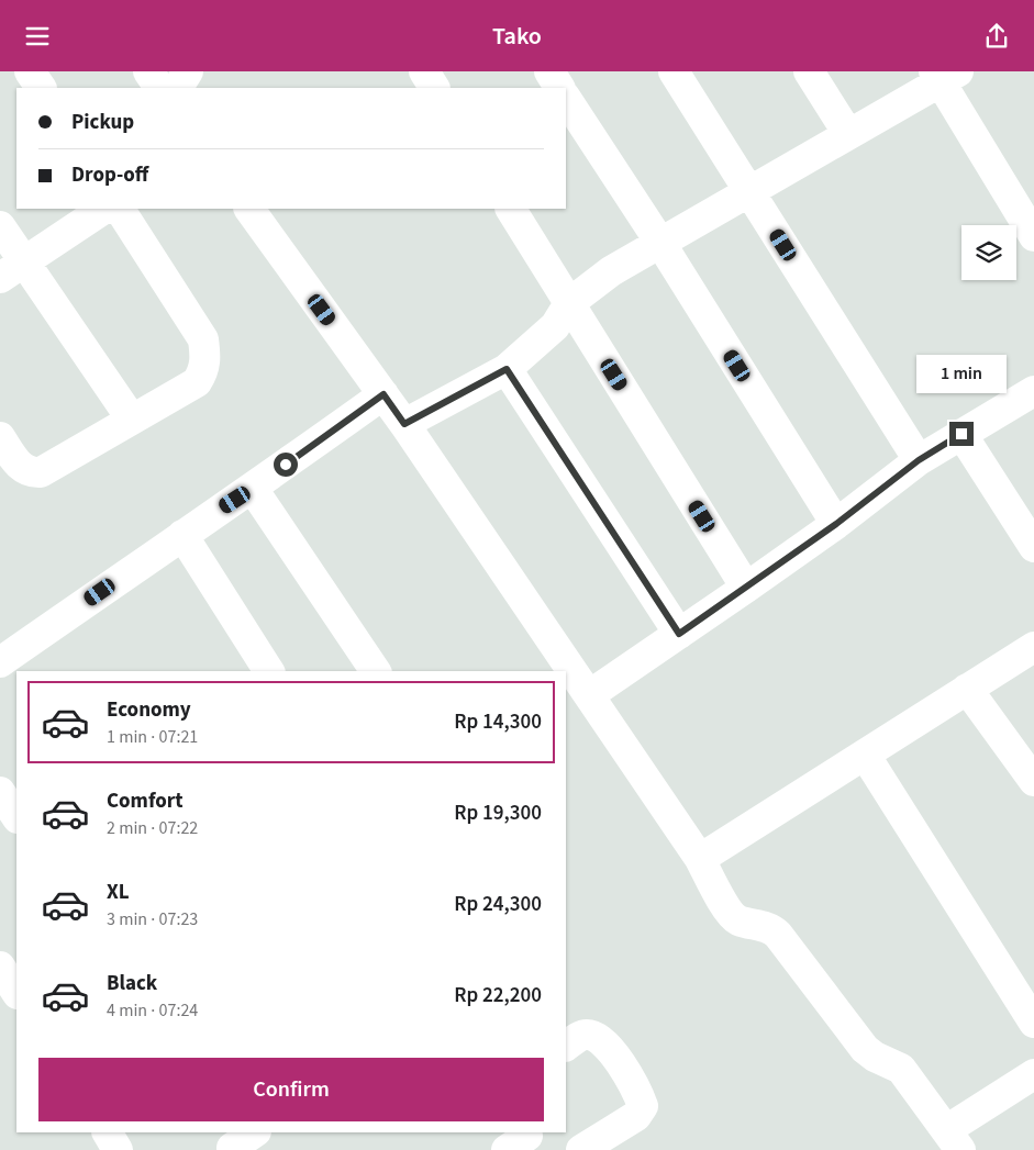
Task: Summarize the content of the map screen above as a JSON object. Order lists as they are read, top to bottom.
{
  "page": {
    "header": "Tako",
    "banner": ["Pickup", "Drop-off"],
    "bubble": "1 min",
    "list": [
      {
        "name": "Economy",
        "note": "1 min · 07:21",
        "value": "Rp 14,300"
      },
      {
        "name": "Comfort",
        "note": "2 min · 07:22",
        "value": "Rp 19,300"
      },
      {
        "name": "XL",
        "note": "3 min · 07:23",
        "value": "Rp 24,300"
      },
      {
        "name": "Black",
        "note": "4 min · 07:24",
        "value": "Rp 22,200"
      }
    ],
    "buttons": "Confirm"
  }
}
